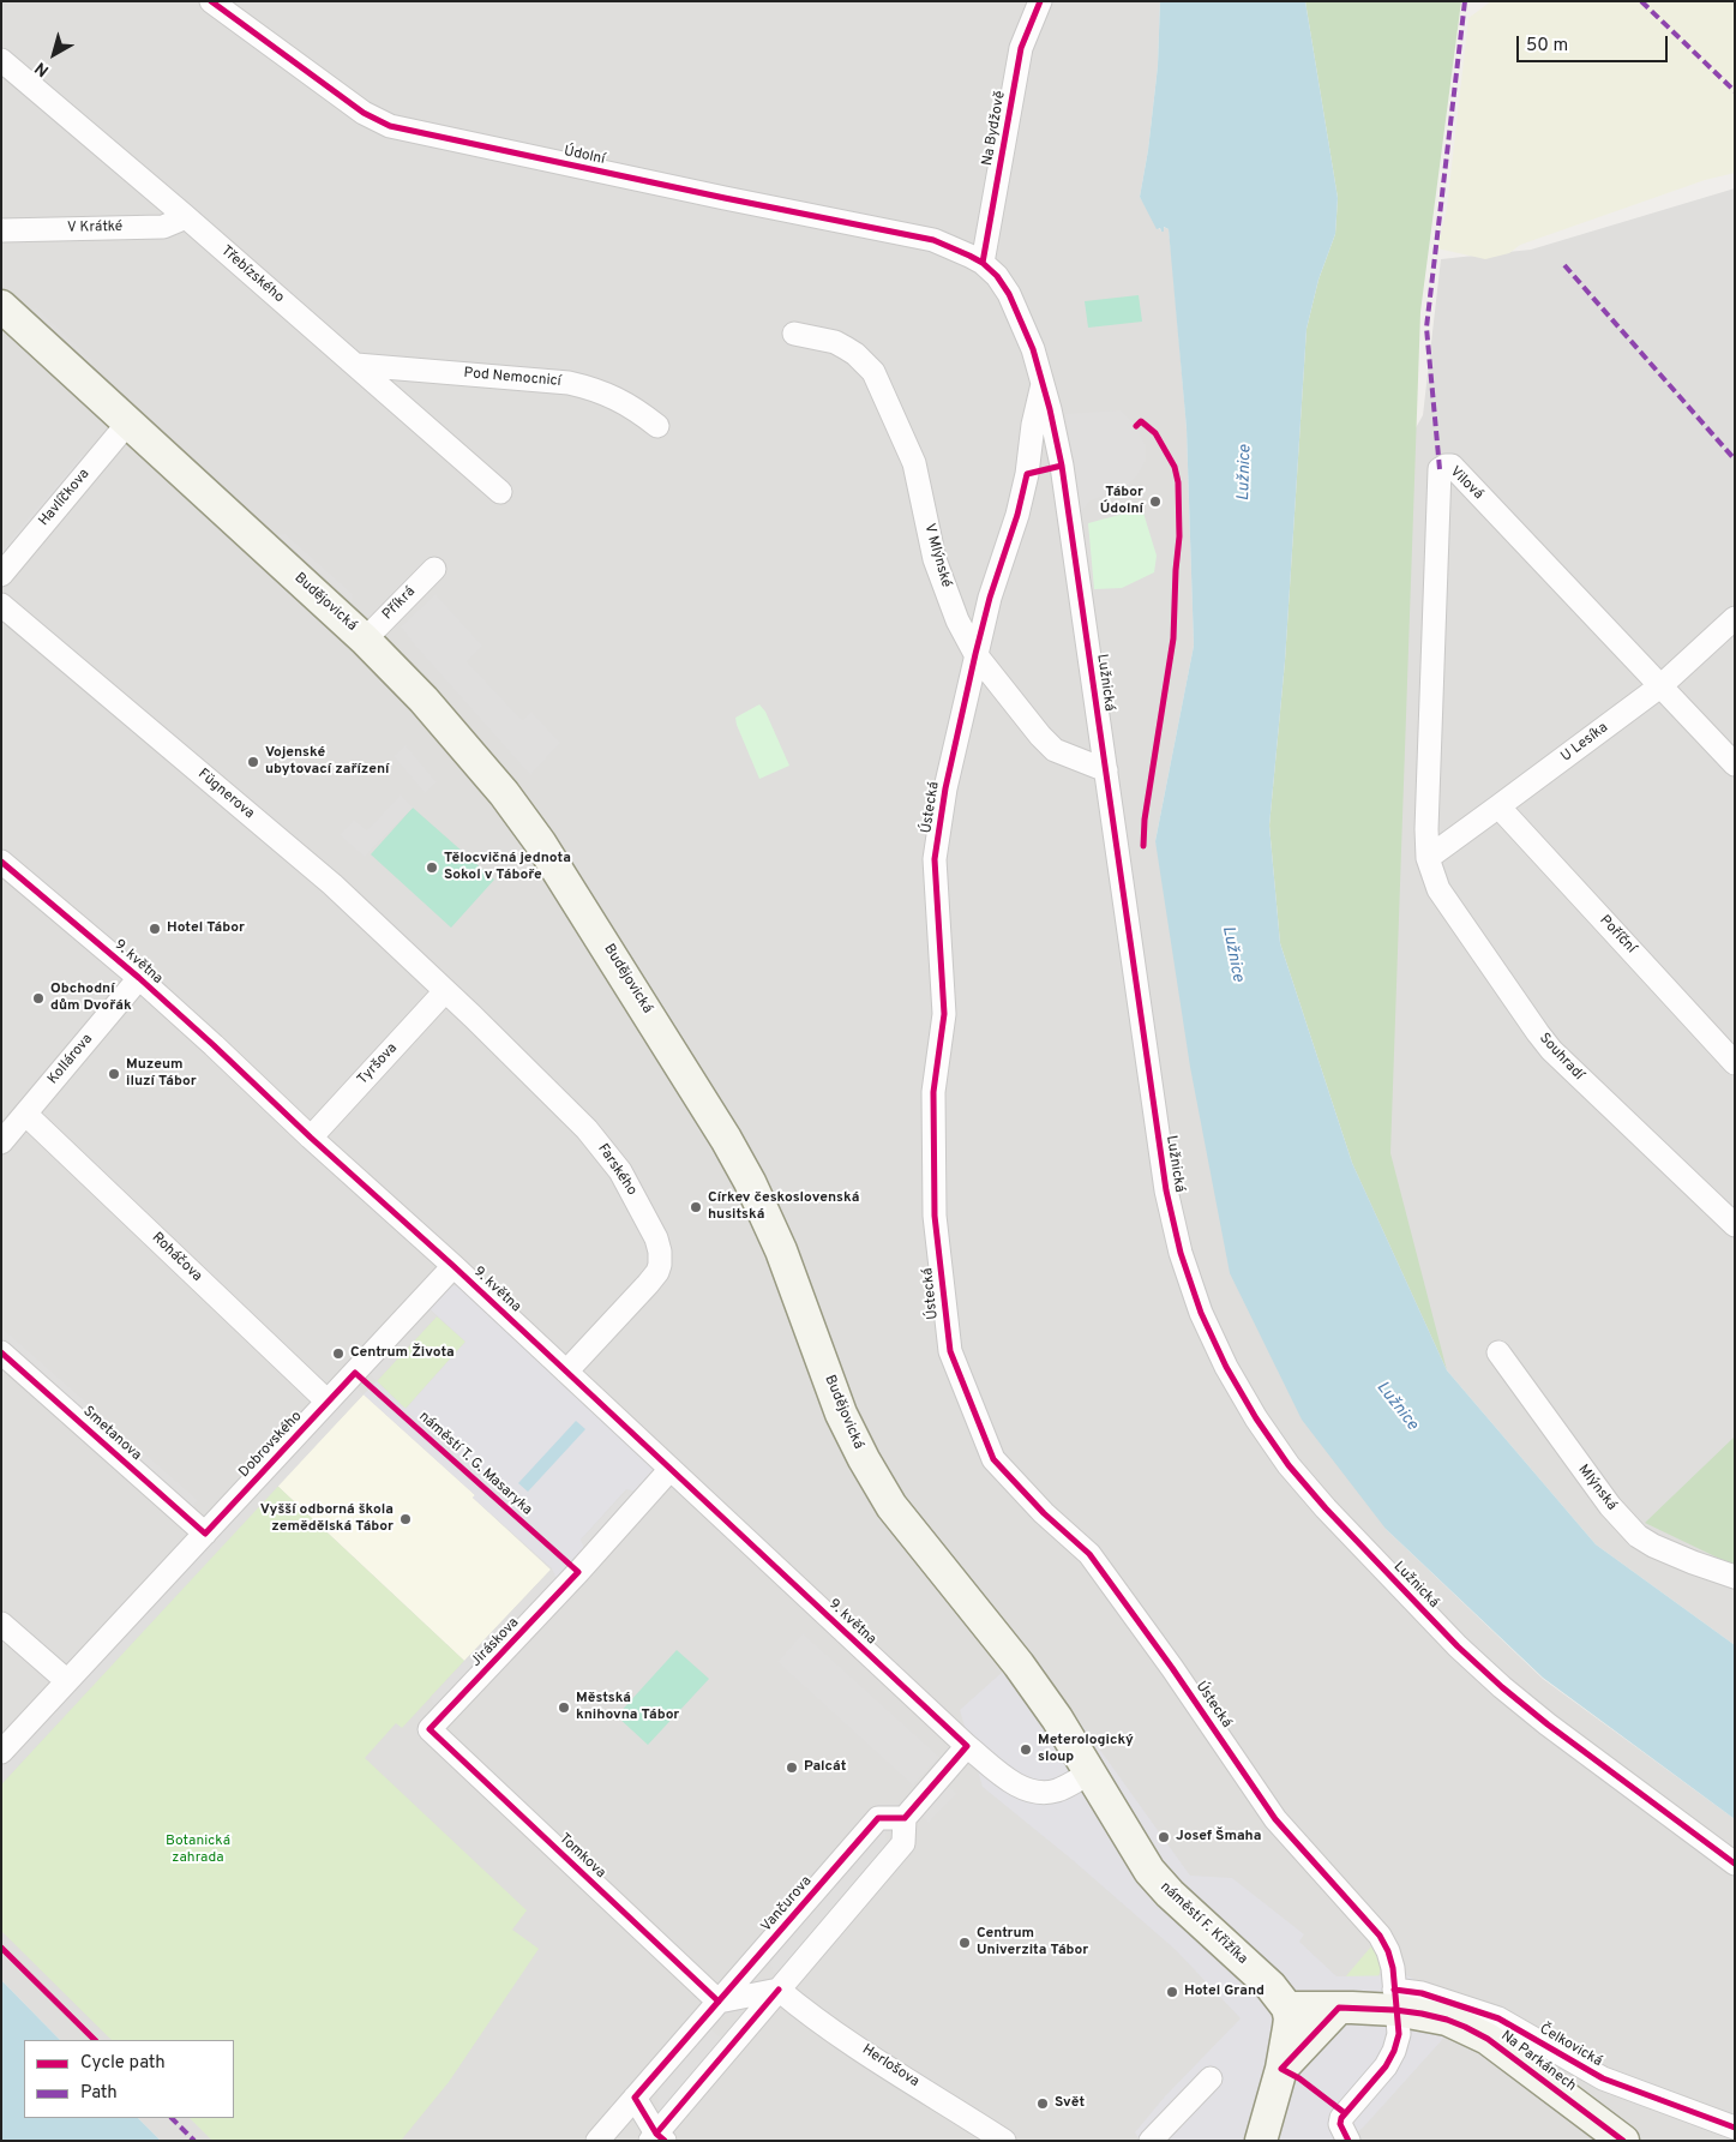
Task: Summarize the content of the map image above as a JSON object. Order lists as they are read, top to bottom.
{
  "streets": {
    "main road": ["Budějovická", "náměstí F. Křižíka", "Na Parkánech"],
    "street": [
      "Na Bydžově",
      "Údolní",
      "V Krátké",
      "Třebízského",
      "Pod Nemocnicí",
      "Vilová",
      "Havlíčkova",
      "V Mlýnské",
      "Příkrá",
      "Lužnická",
      "U Lesíka",
      "Fügnerova",
      "Ústecká",
      "Poříční",
      "9. května",
      "Souhradí",
      "Kollárova",
      "Tyršova",
      "Farského",
      "Roháčova",
      "Smetanova",
      "Dobrovského",
      "Mlýnská",
      "Jiráskova",
      "Tomkova",
      "Vančurova",
      "Čelkovická",
      "Herlošova"
    ],
    "cycle path": ["náměstí T. G. Masaryka"]
  },
  "crossings": [
    ["Na Bydžově", "Údolní"],
    ["Na Bydžově", "Lužnická"],
    ["Údolní", "Lužnická"],
    ["V Krátké", "Třebízského"],
    ["Třebízského", "Pod Nemocnicí"],
    ["Vilová", "U Lesíka"],
    ["Vilová", "Souhradí"],
    ["Havlíčkova", "Budějovická"],
    ["V Mlýnské", "Lužnická"],
    ["V Mlýnské", "Ústecká"],
    ["Budějovická", "Příkrá"],
    ["Budějovická", "9. května"],
    ["Budějovická", "náměstí F. Křižíka"],
    ["Lužnická", "Ústecká"],
    ["U Lesíka", "Poříční"],
    ["U Lesíka", "Souhradí"],
    ["Fügnerova", "Tyršova"],
    ["Fügnerova", "Farského"],
    ["Ústecká", "Čelkovická"],
    ["Ústecká", "Na Parkánech"],
    ["9. května", "Kollárova"],
    ["9. května", "Tyršova"],
    ["9. května", "Farského"],
    ["9. května", "Dobrovského"],
    ["9. května", "Jiráskova"],
    ["9. května", "náměstí F. Křižíka"],
    ["Kollárova", "Roháčova"],
    ["Tyršova", "Farského"],
    ["Roháčova", "Dobrovského"],
    ["Smetanova", "Dobrovského"],
    ["Jiráskova", "Tomkova"],
    ["Tomkova", "Vančurova"],
    ["Čelkovická", "Na Parkánech"]
  ],
  "water": ["Lužnice"],
  "parks": ["Botanická zahrada"],
  "places": [
    "Tábor Údolní",
    "Vojenské ubytovací zařízení",
    "Tělocvičná jednota Sokol v Táboře",
    "Hotel Tábor",
    "Obchodní dům Dvořák",
    "Muzeum iluzí Tábor",
    "Církev československá husitská",
    "Centrum Života",
    "Vyšší odborná škola zemědělská Tábor",
    "Městská knihovna Tábor",
    "Meterologický sloup",
    "Palcát",
    "Josef Šmaha",
    "Centrum Univerzita Tábor",
    "Hotel Grand",
    "Svět"
  ],
  "legend": ["Cycle path", "Path"],
  "scale_bar": "50 m",
  "north": "bottom left"
}
